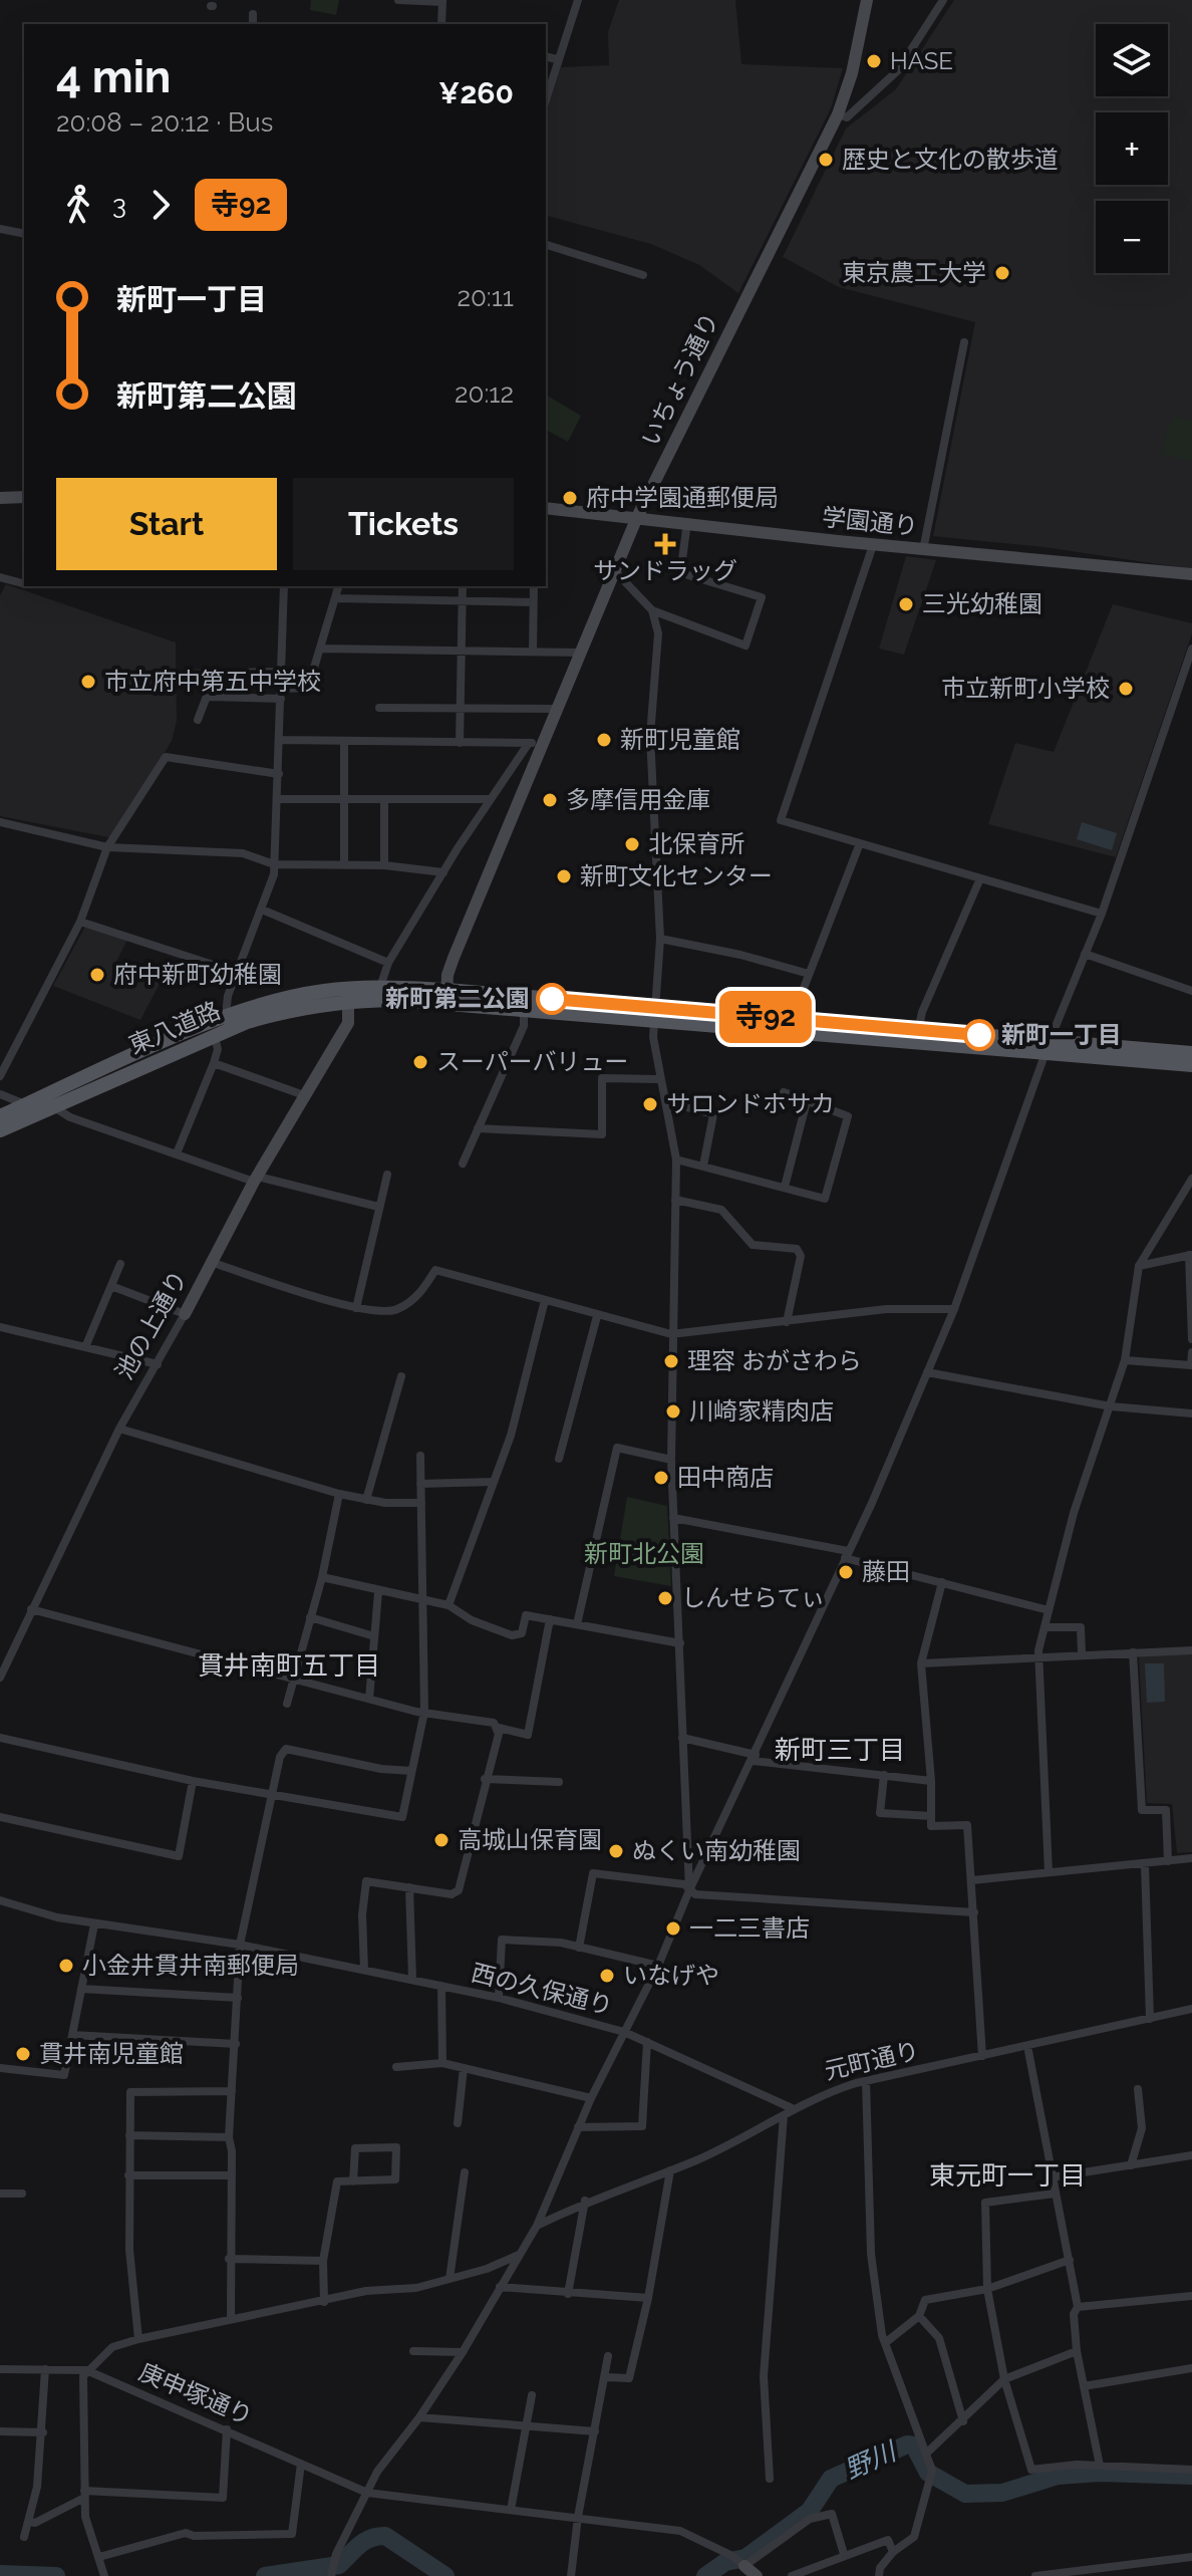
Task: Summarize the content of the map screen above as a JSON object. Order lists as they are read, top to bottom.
{
  "streets": {
    "main road": ["東八道路"],
    "street": [
      "いちょう通り",
      "学園通り",
      "池の上通り",
      "西の久保通り",
      "元町通り",
      "庚申塚通り"
    ]
  },
  "crossings": [
    ["いちょう通り", "学園通り"],
    ["いちょう通り", "東八道路"],
    ["東八道路", "池の上通り"],
    ["西の久保通り", "元町通り"],
    ["西の久保通り", "庚申塚通り"]
  ],
  "districts": ["貫井南町五丁目", "新町三丁目", "東元町一丁目"],
  "water": ["野川"],
  "parks": ["新町北公園"],
  "places": {
    "other": [
      "HASE",
      "歴史と文化の散歩道",
      "東京農工大学",
      "府中学園通郵便局",
      "三光幼稚園",
      "市立府中第五中学校",
      "市立新町小学校",
      "新町児童館",
      "多摩信用金庫",
      "北保育所",
      "新町文化センター",
      "府中新町幼稚園",
      "新町第二公園",
      "新町一丁目",
      "スーパーバリュー",
      "サロンドホサカ",
      "理容 おがさわら",
      "川崎家精肉店",
      "田中商店",
      "藤田",
      "しんせらてぃ",
      "高城山保育園",
      "ぬくい南幼稚園",
      "一二三書店",
      "小金井貫井南郵便局",
      "いなげや",
      "貫井南児童館"
    ],
    "health": ["サンドラッグ"]
  },
  "lines": ["bus line 寺92"],
  "page": {
    "on_map": "寺92",
    "map_buttons": ["+", "−"],
    "heading": ["4 min", "20:08 – 20:12 · Bus", "¥260"],
    "legs": ["3", "寺92"],
    "list": [
      {
        "name": "新町一丁目",
        "value": "20:11"
      },
      {
        "name": "新町第二公園",
        "value": "20:12"
      }
    ],
    "buttons": ["Start", "Tickets"]
  }
}
